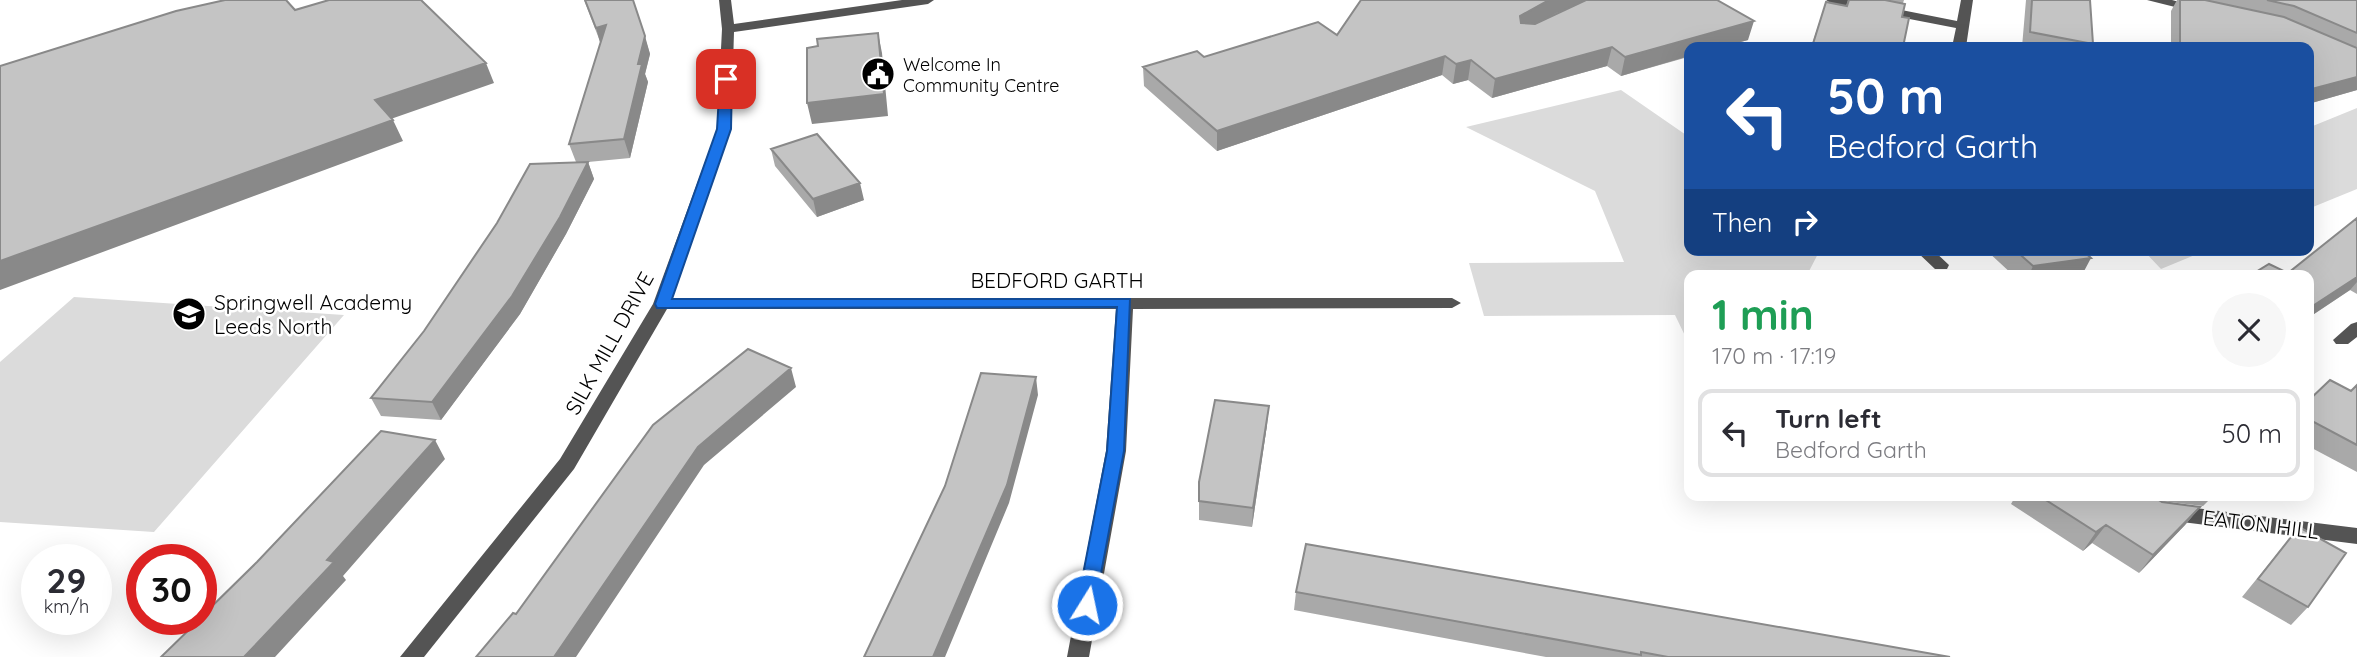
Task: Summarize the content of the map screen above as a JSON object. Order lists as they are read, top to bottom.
{
  "streets": {
    "street": ["BEDFORD GARTH", "SILK MILL DRIVE", "EATON HILL"]
  },
  "crossings": [
    ["BEDFORD GARTH", "SILK MILL DRIVE"]
  ],
  "places": {
    "public building": ["Welcome In Community Centre"],
    "school or university": ["Springwell Academy Leeds North"]
  },
  "page": {
    "turn": ["50 m", "Bedford Garth"],
    "then": "Then",
    "heading": ["1 min", "170 m · 17:19"],
    "list": [
      {
        "name": "Turn left",
        "note": "Bedford Garth",
        "value": "50 m"
      }
    ],
    "speed": "29 km/h",
    "limit": "30"
  }
}
